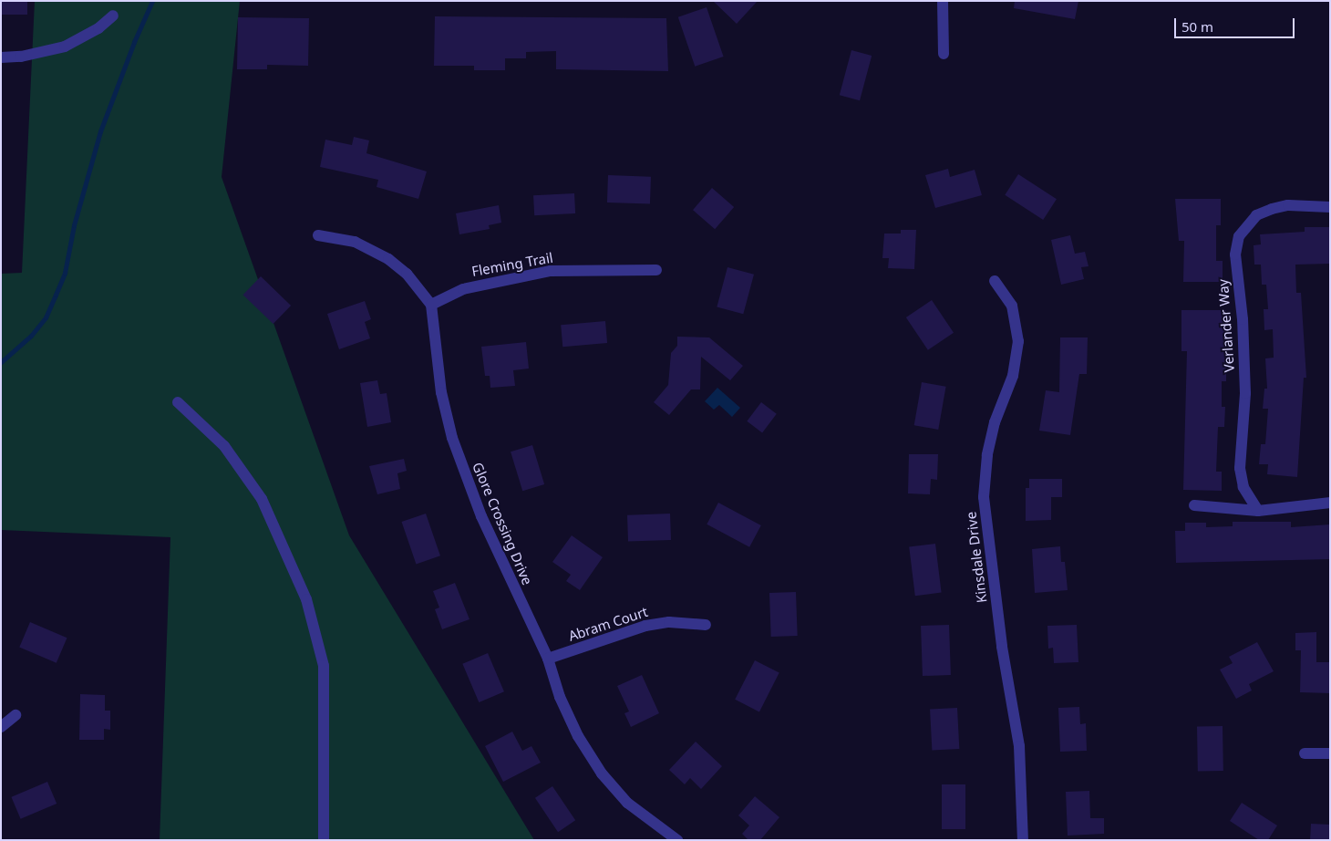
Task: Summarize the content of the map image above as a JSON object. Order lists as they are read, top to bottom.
{
  "streets": {
    "street": [
      "Fleming Trail",
      "Verlander Way",
      "Glore Crossing Drive",
      "Kinsdale Drive",
      "Abram Court"
    ]
  },
  "crossings": [
    ["Fleming Trail", "Glore Crossing Drive"],
    ["Glore Crossing Drive", "Abram Court"]
  ],
  "scale_bar": "50 m"
}
